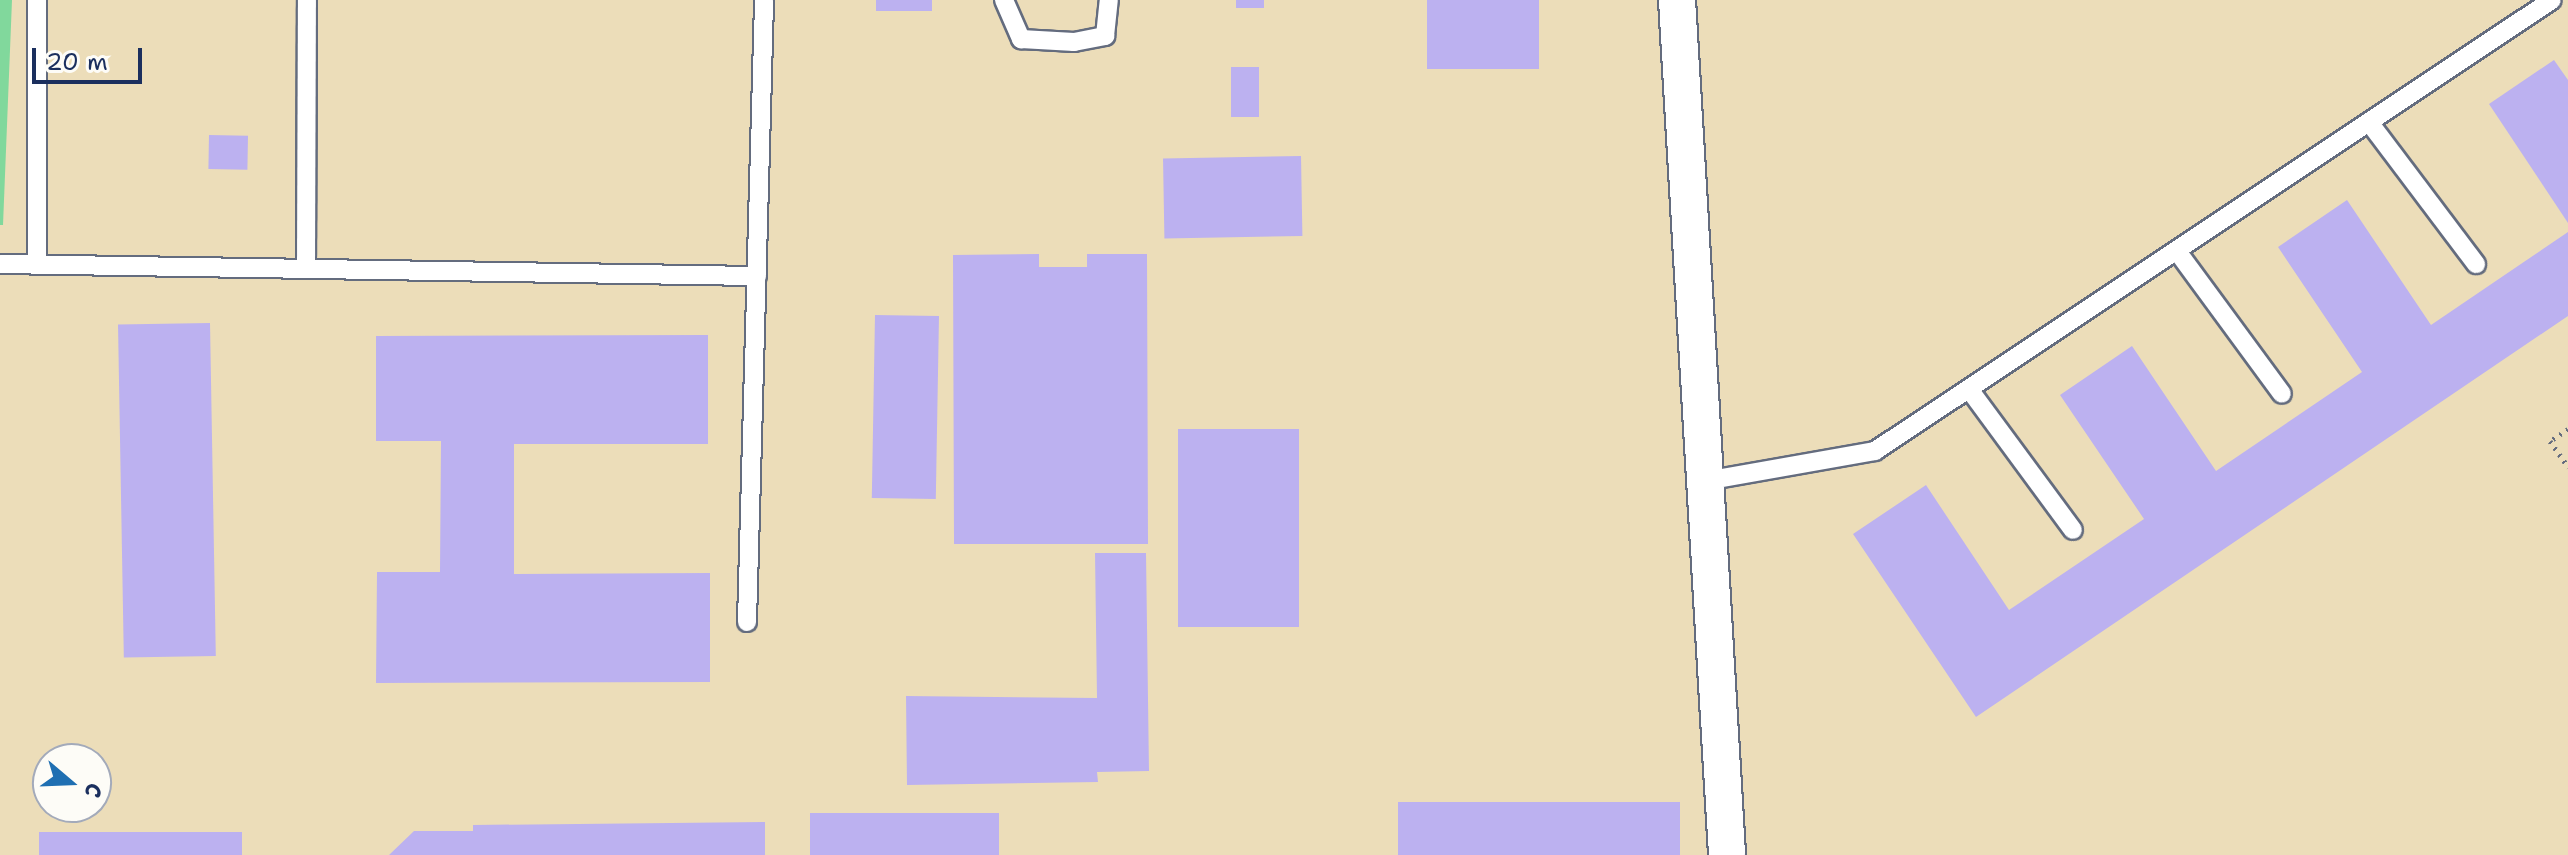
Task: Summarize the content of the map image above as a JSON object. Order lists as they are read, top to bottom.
{
  "scale_bar": "20 m",
  "north": "right"
}
